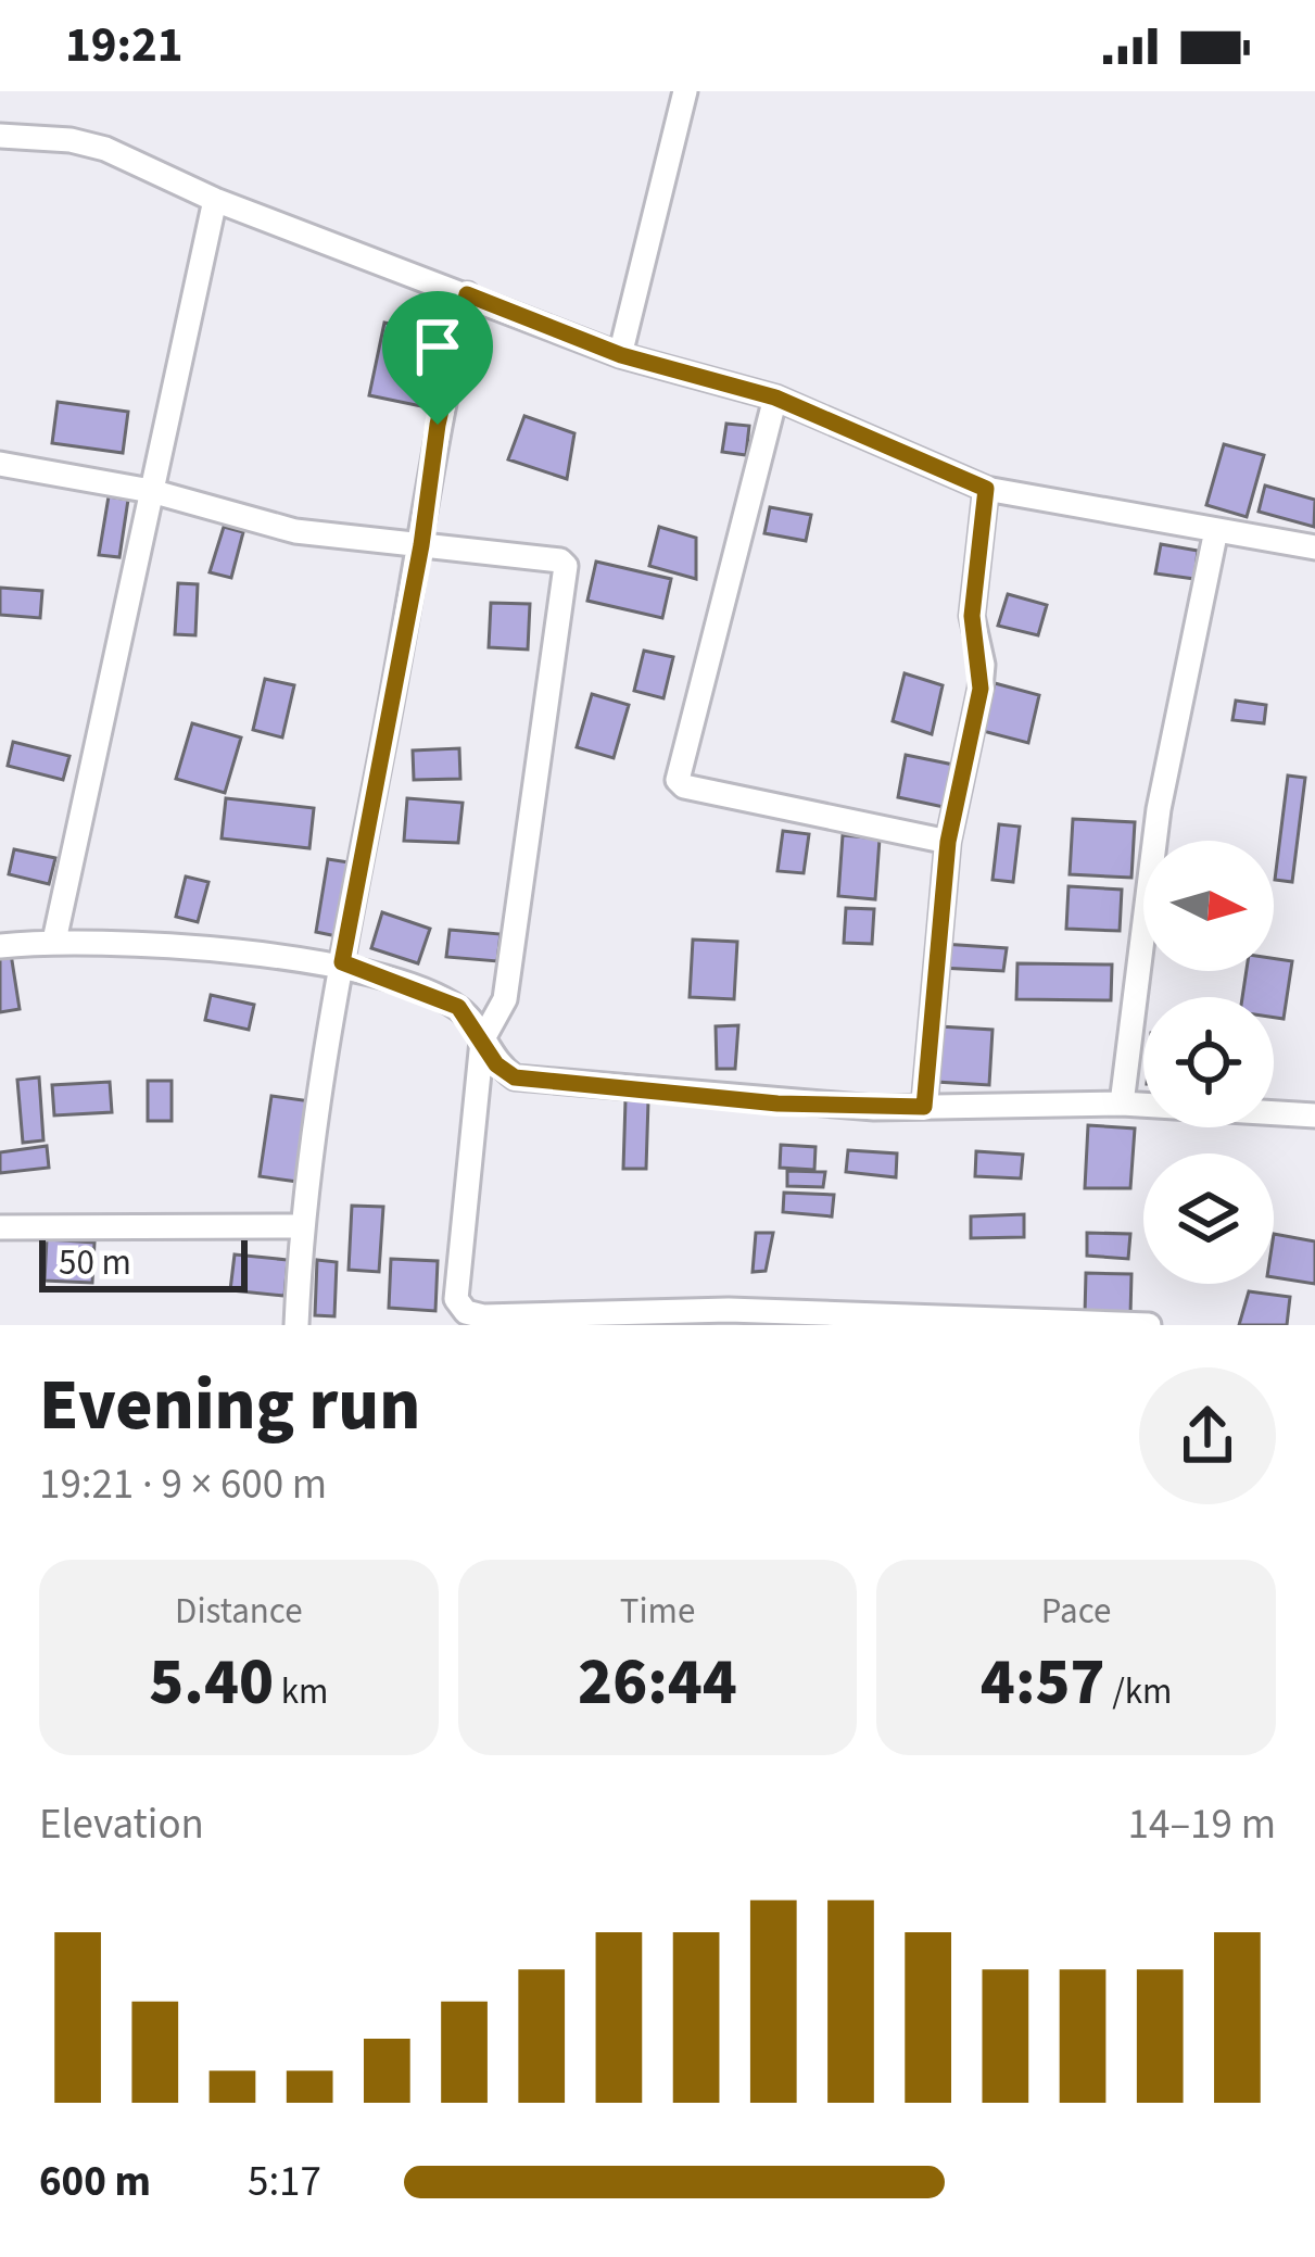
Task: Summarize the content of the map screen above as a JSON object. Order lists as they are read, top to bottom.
{
  "scale_bar": "50 m",
  "north": "right",
  "page": {
    "status": "19:21",
    "scale": "50 m",
    "heading": ["Evening run", "19:21 · 9 × 600 m"],
    "stats": [
      ["Distance", "5.40 km"],
      ["Time", "26:44"],
      ["Pace", "4:57 /km"]
    ],
    "chart": ["Elevation", "14–19 m"],
    "list": [
      {
        "name": "600 m",
        "note": "5:17"
      }
    ]
  }
}
